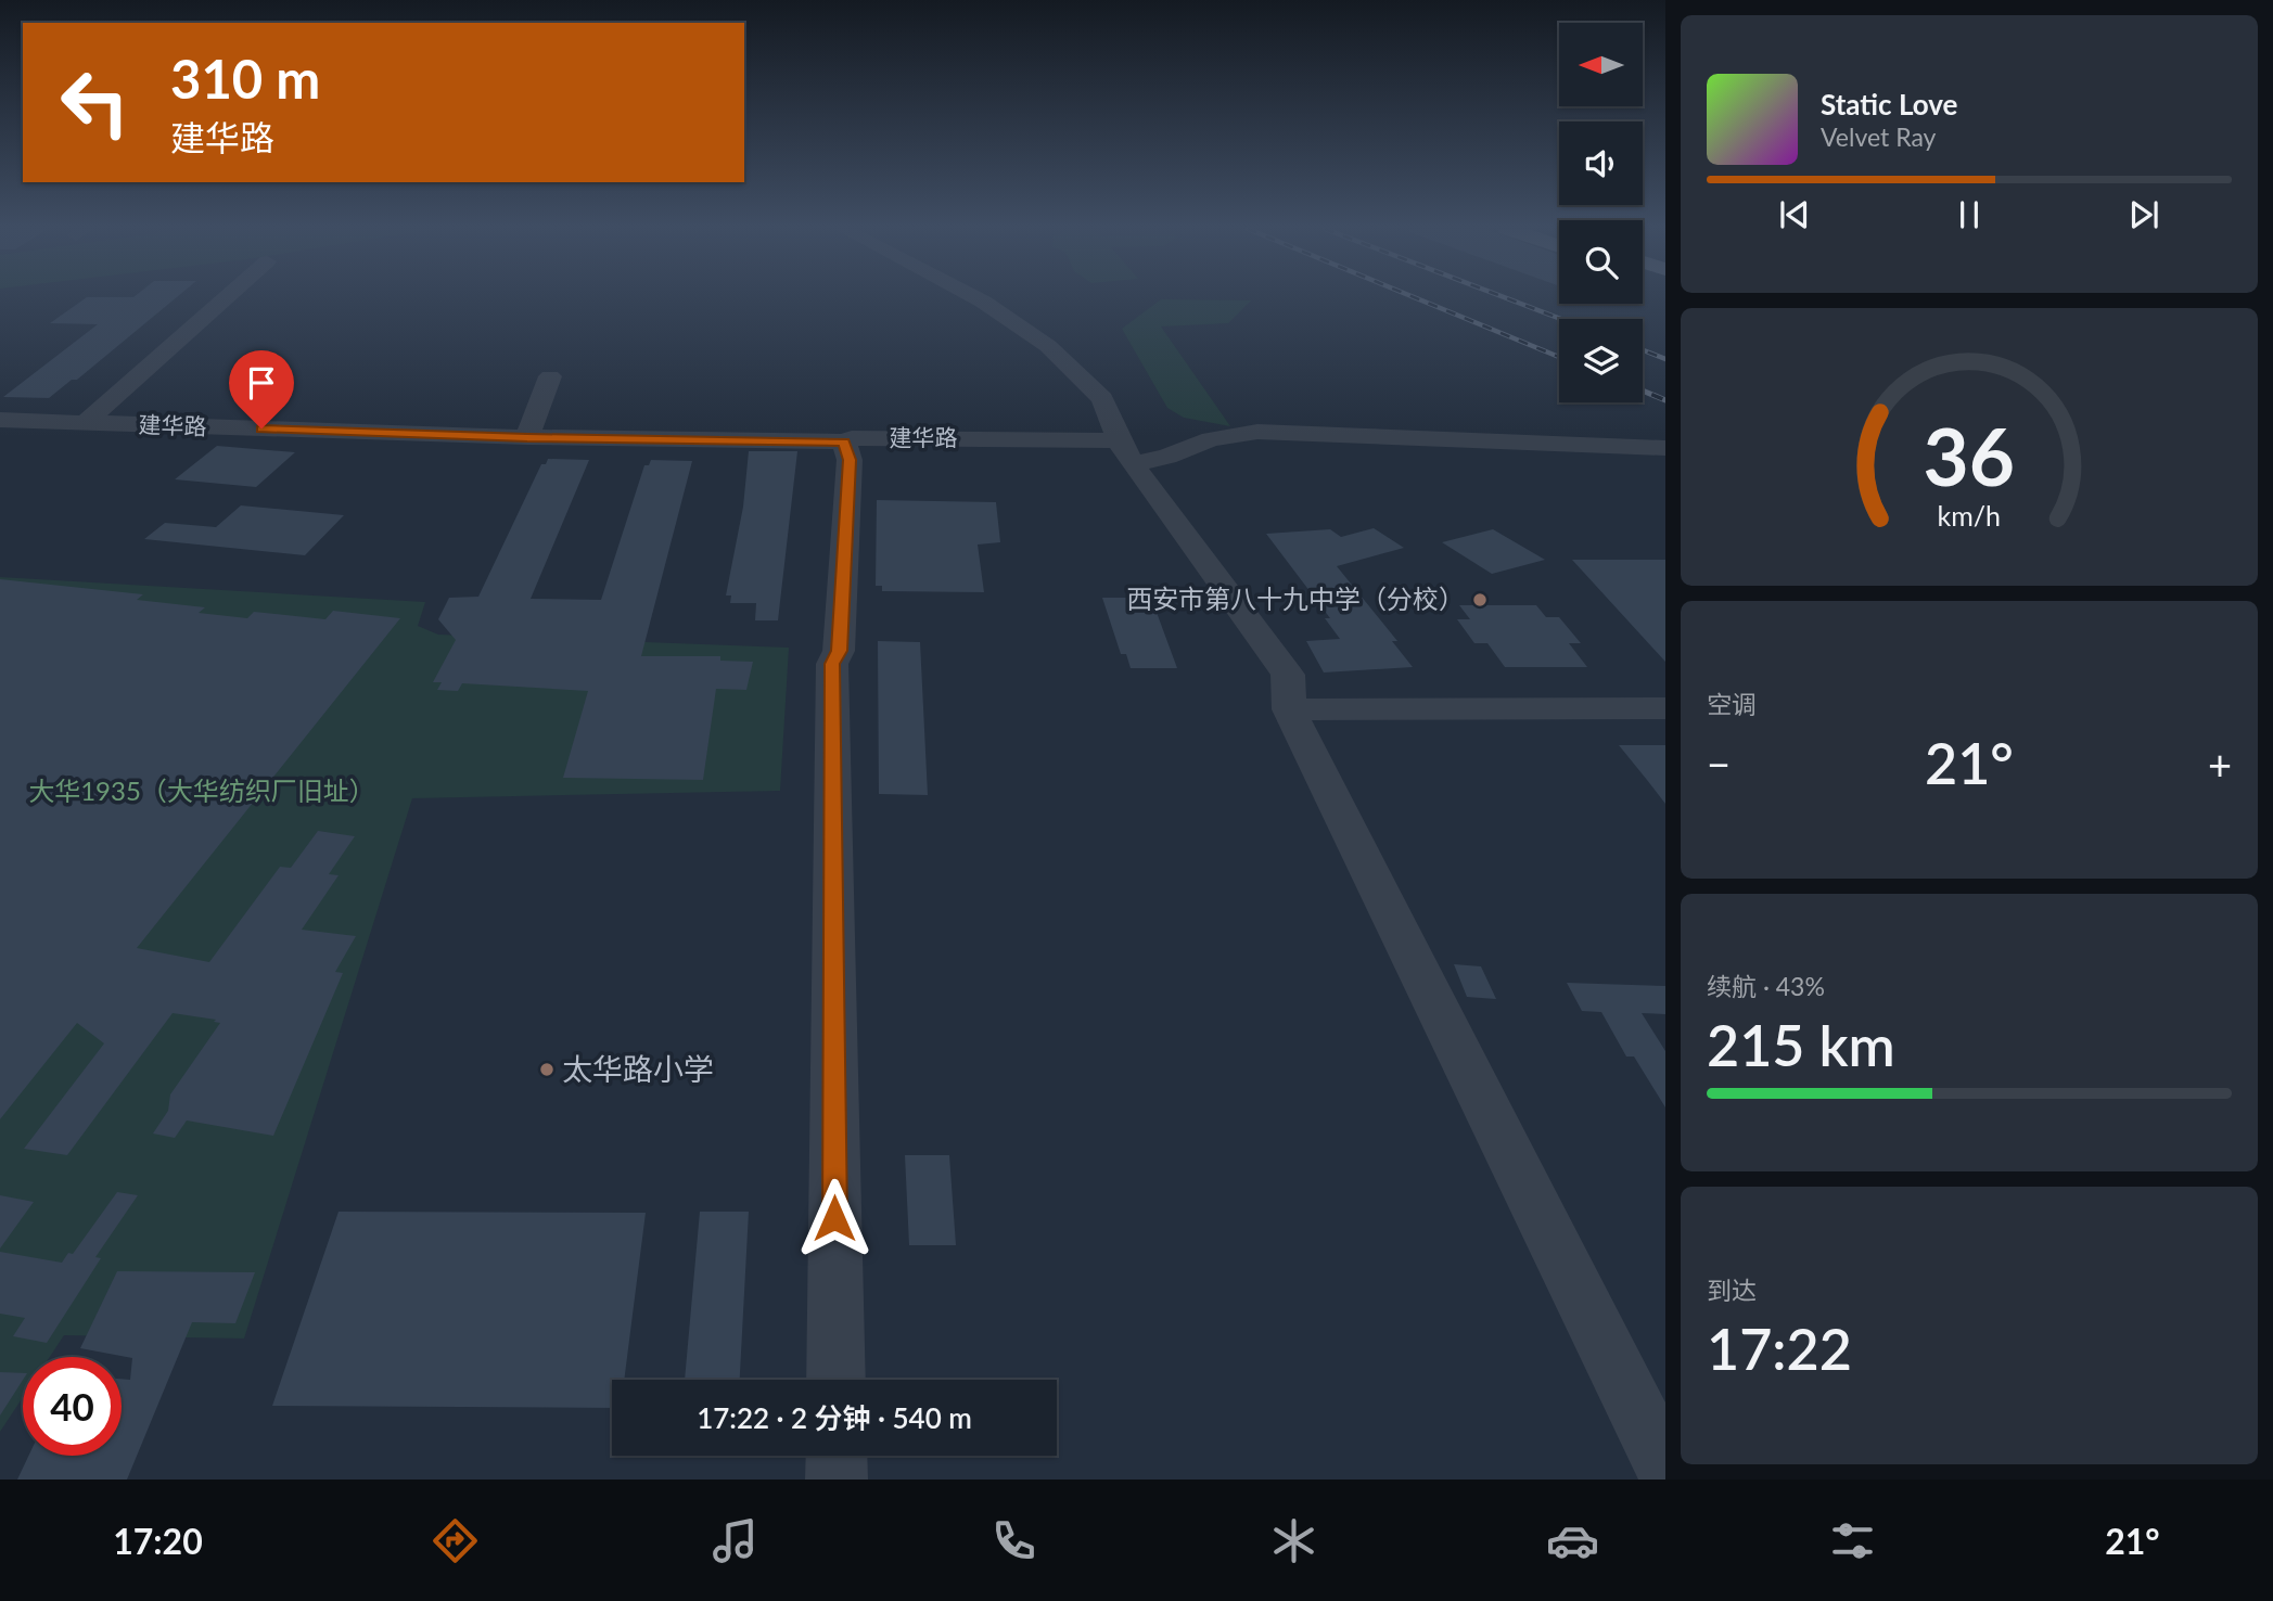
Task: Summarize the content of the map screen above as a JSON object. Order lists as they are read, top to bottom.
{
  "streets": {
    "street": ["建华路"]
  },
  "parks": ["大华1935（大华纺织厂旧址）"],
  "places": ["西安市第八十九中学（分校）", "太华路小学"],
  "north": "left",
  "page": {
    "turn": ["310 m", "建华路"],
    "song": ["Static Love", "Velvet Ray"],
    "tile": [
      "空调",
      ["续航 · 43%", "215 km"],
      ["到达", "17:22"]
    ],
    "heat": ["−", "21°", "+"],
    "limit": "40",
    "trip": "17:22 · 2 分钟 · 540 m",
    "tabs": ["17:20", "21°"],
    "gauge": ["36", "km/h"]
  }
}
